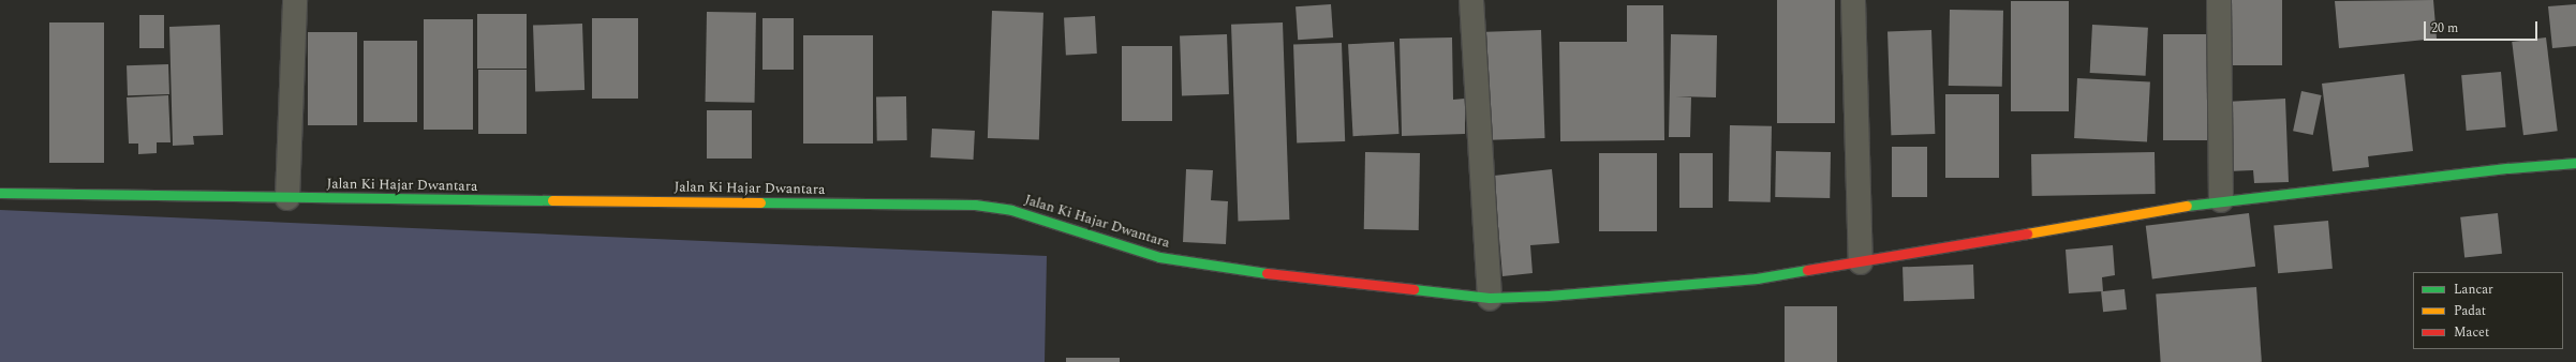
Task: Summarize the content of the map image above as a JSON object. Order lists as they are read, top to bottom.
{
  "streets": {
    "street": ["Jalan Ki Hajar Dwantara"]
  },
  "legend": ["Lancar", "Padat", "Macet"],
  "scale_bar": "20 m"
}
